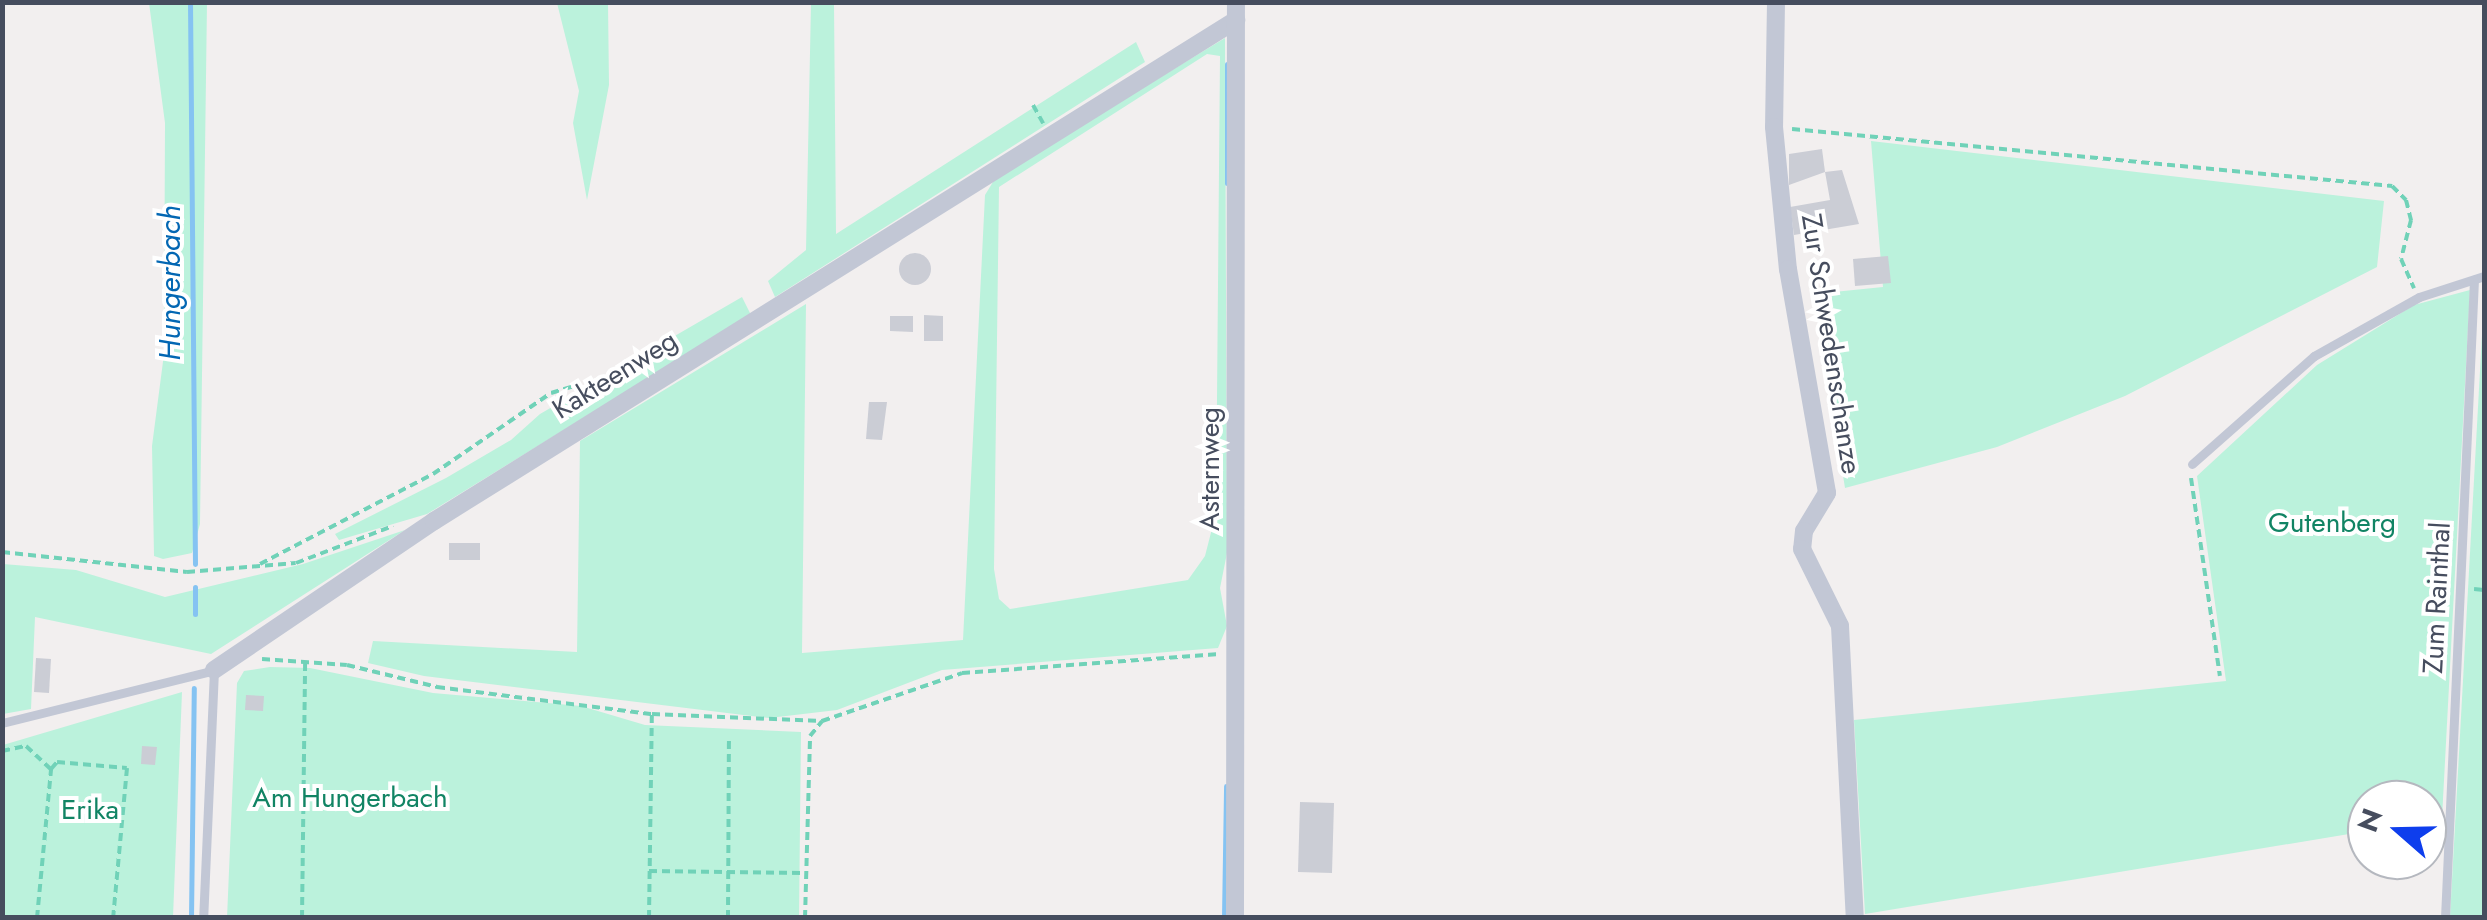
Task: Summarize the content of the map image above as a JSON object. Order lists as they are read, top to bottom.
{
  "streets": {
    "street": ["Zur Schwedenschanze", "Kakteenweg", "Asternweg"],
    "lane": ["Zum Rainthal"]
  },
  "crossings": [
    ["Kakteenweg", "Asternweg"]
  ],
  "water": ["Hungerbach"],
  "parks": ["Gutenberg", "Am Hungerbach", "Erika"],
  "north": "left"
}
